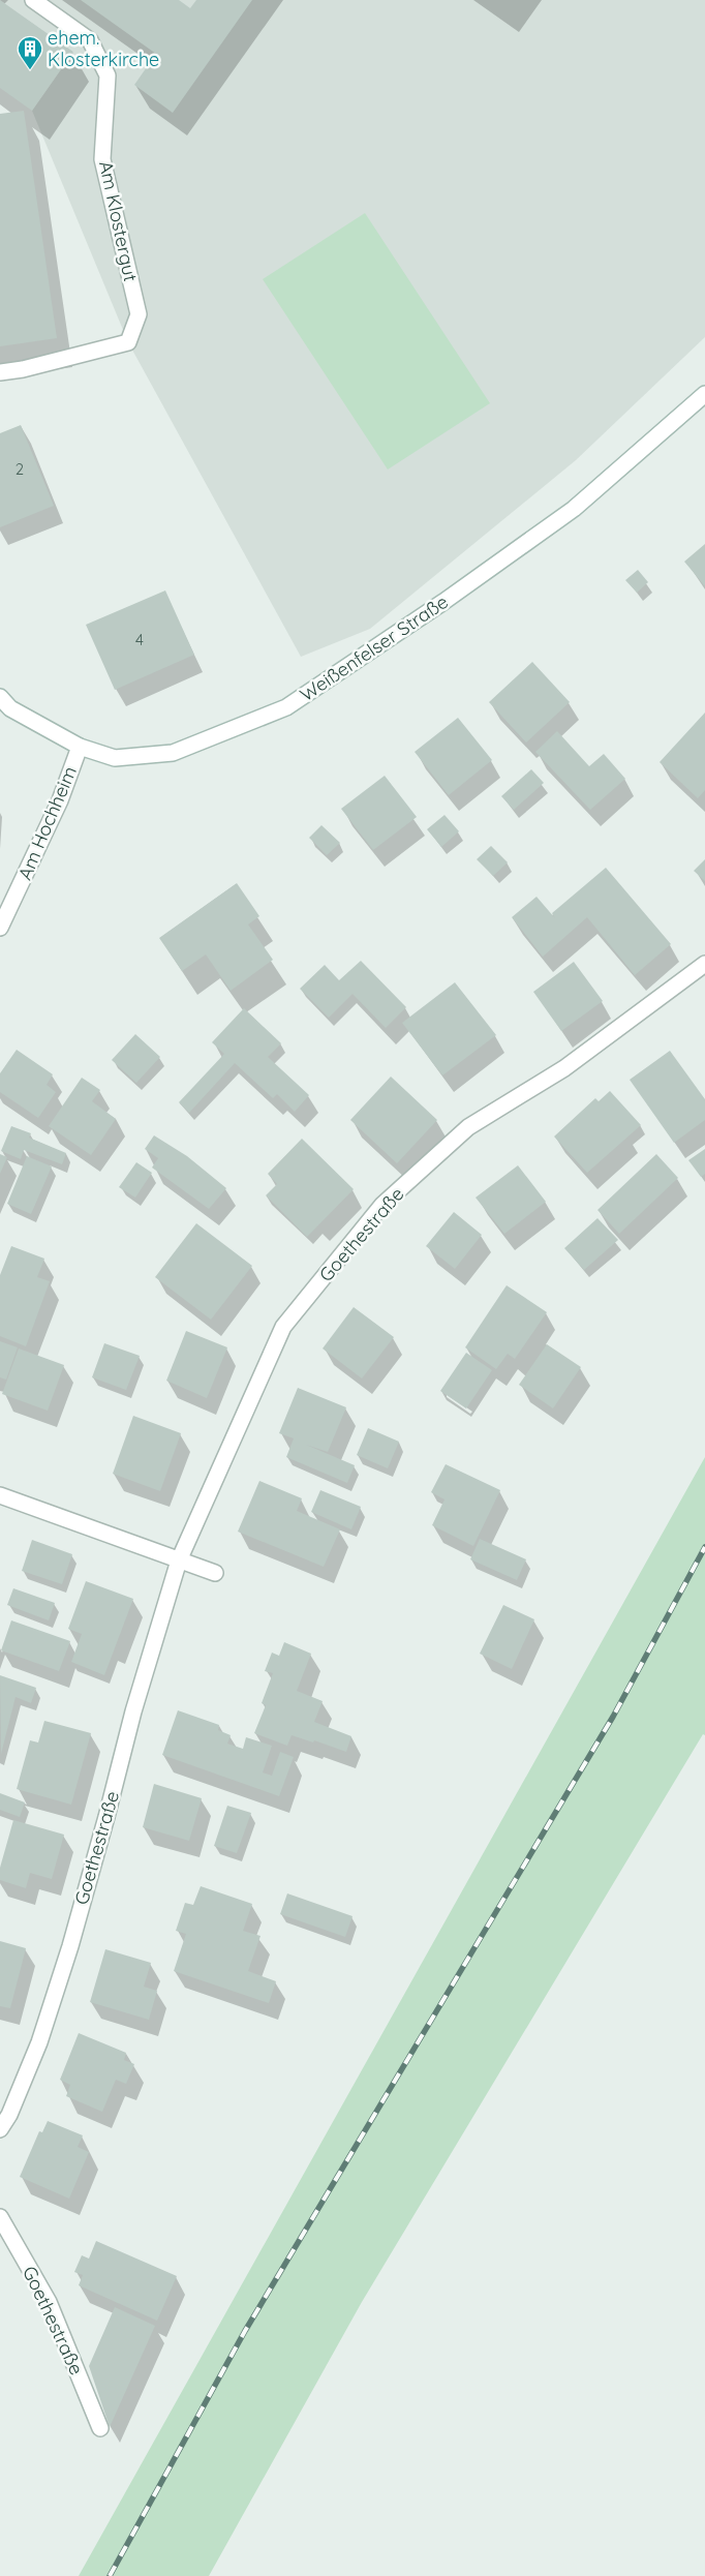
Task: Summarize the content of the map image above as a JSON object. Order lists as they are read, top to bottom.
{
  "streets": {
    "street": [
      "Am Klostergut",
      "Weißenfelser Straße",
      "Am Hochheim",
      "Goethestraße"
    ]
  },
  "crossings": [
    ["Weißenfelser Straße", "Am Hochheim"]
  ],
  "places": {
    "building": ["ehem. Klosterkirche"]
  },
  "house_numbers": ["2", "4"]
}
